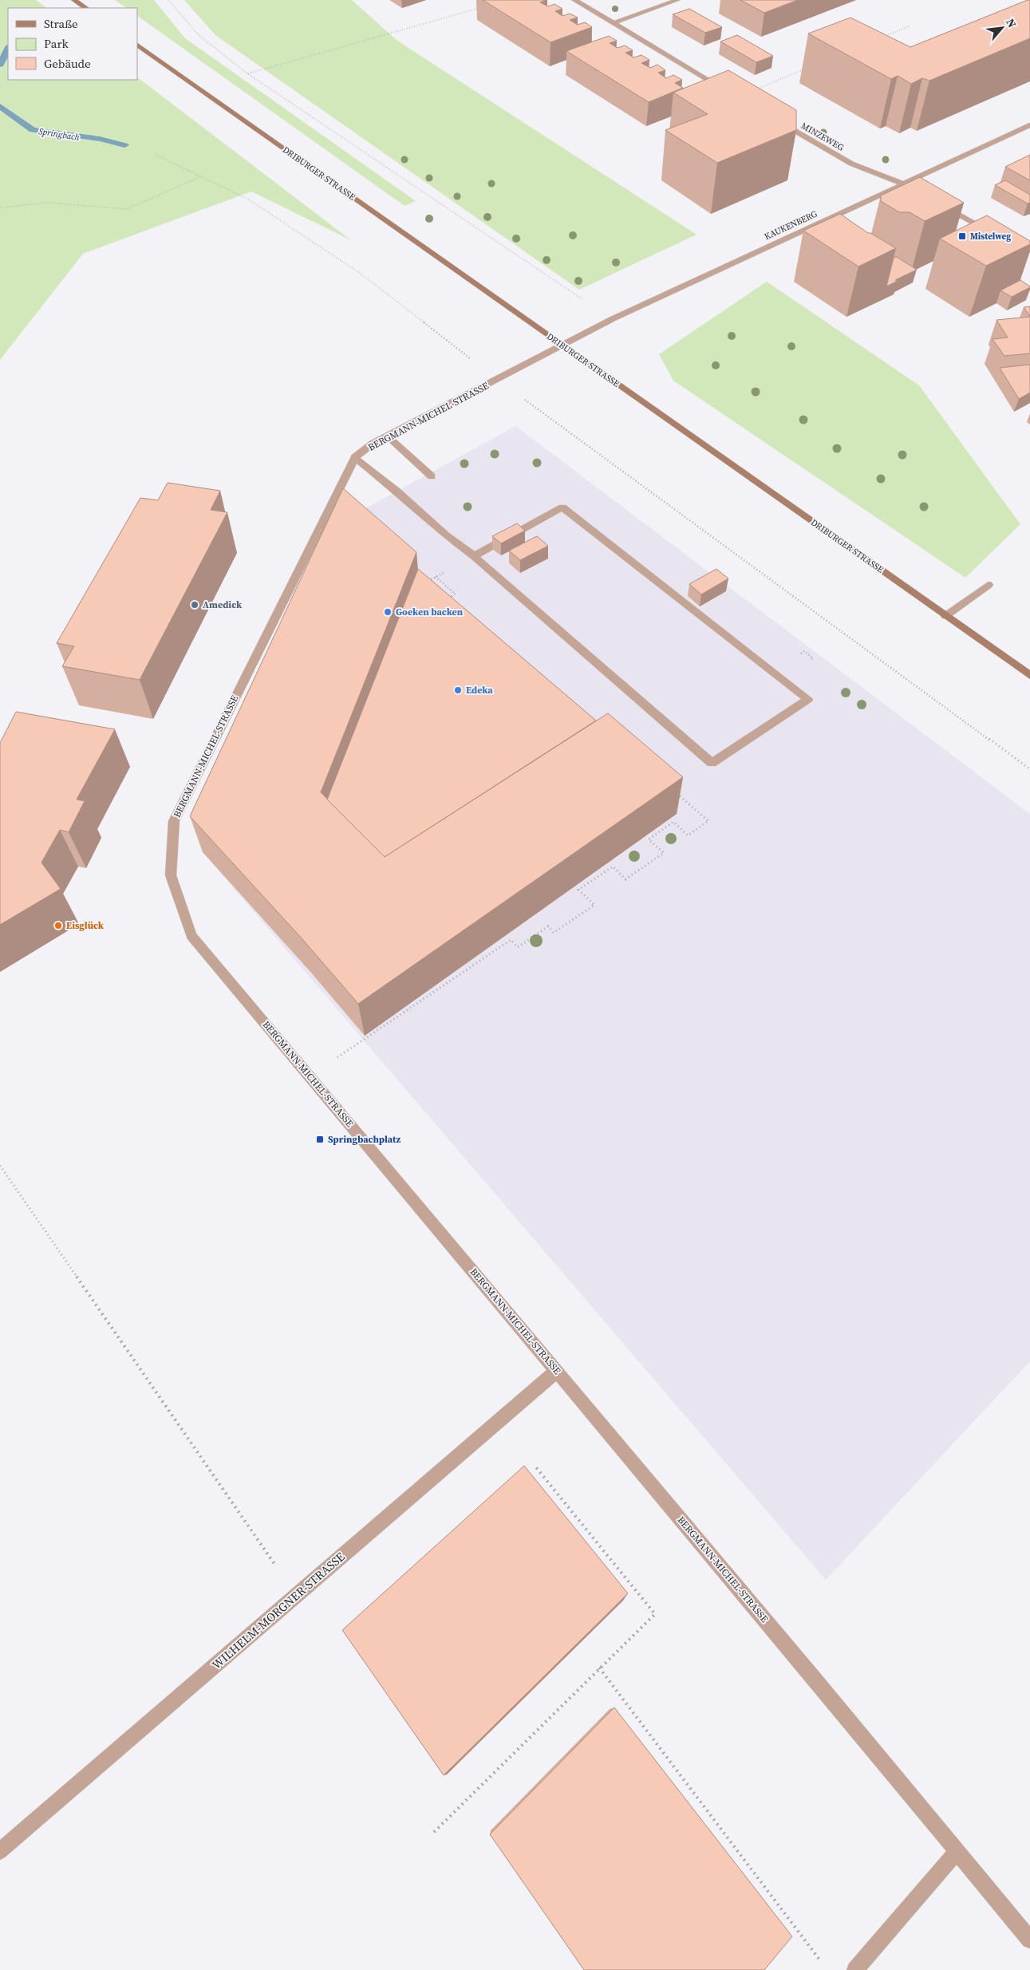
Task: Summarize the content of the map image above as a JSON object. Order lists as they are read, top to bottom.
{
  "streets": {
    "main road": ["DRIBURGER STRASSE"],
    "street": [
      "MINZEWEG",
      "KAUKENBERG",
      "BERGMANN-MICHEL-STRASSE",
      "WILHELM-MORGNER-STRASSE"
    ]
  },
  "crossings": [
    ["MINZEWEG", "KAUKENBERG"],
    ["DRIBURGER STRASSE", "KAUKENBERG"],
    ["DRIBURGER STRASSE", "BERGMANN-MICHEL-STRASSE"],
    ["KAUKENBERG", "BERGMANN-MICHEL-STRASSE"],
    ["BERGMANN-MICHEL-STRASSE", "WILHELM-MORGNER-STRASSE"]
  ],
  "water": ["Springbach"],
  "places": {
    "transit": ["Mistelweg", "Springbachplatz"],
    "other": [
      "Amedick",
      "Goeken backen",
      "Edeka",
      "Eisglück"
    ]
  },
  "legend": ["Straße", "Park", "Gebäude"],
  "north": "top right"
}
